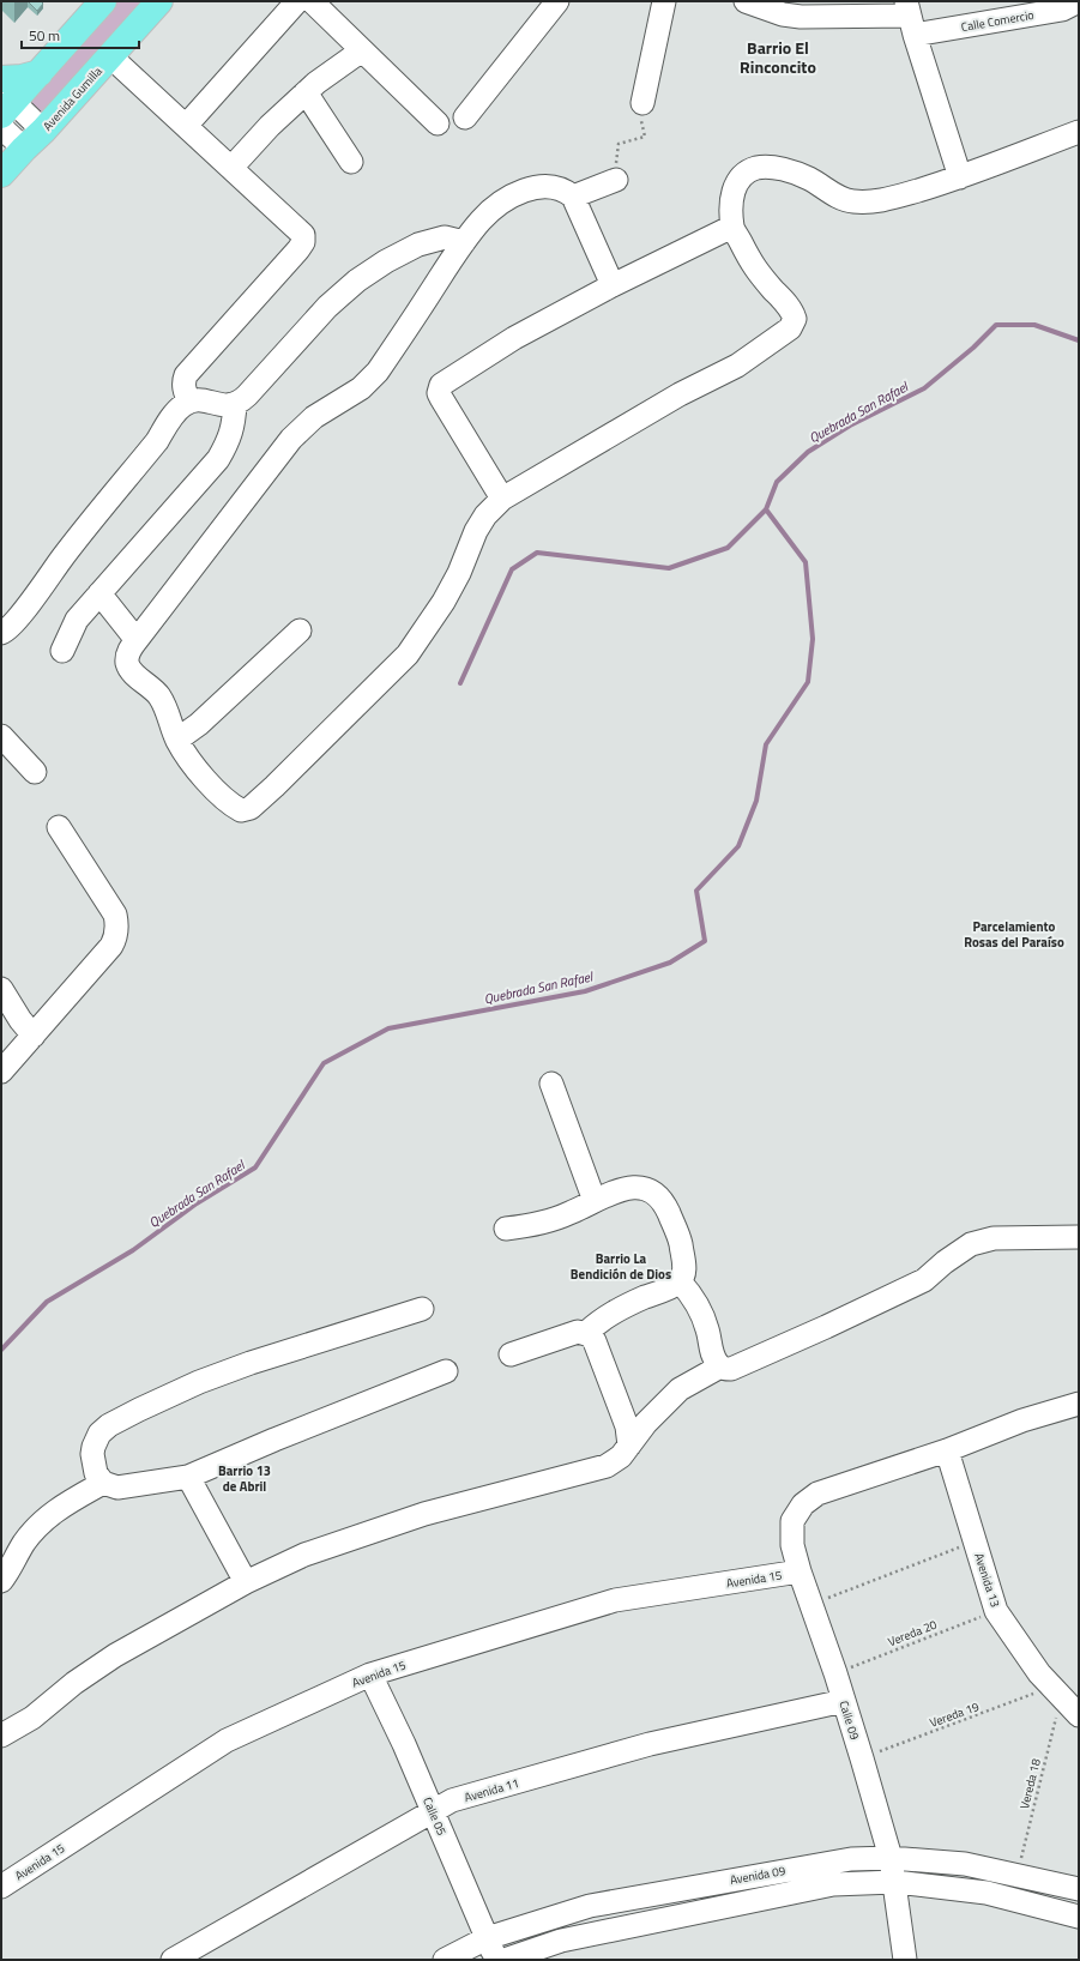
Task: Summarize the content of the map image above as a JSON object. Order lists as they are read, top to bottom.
{
  "streets": {
    "main road": ["Avenida Gumilla"],
    "street": [
      "Calle Comercio",
      "Avenida 15",
      "Avenida 13",
      "Calle 09",
      "Avenida 11",
      "Calle 05",
      "Avenida 09"
    ],
    "path": ["Vereda 20", "Vereda 19", "Vereda 18"]
  },
  "crossings": [
    ["Avenida 15", "Calle 09"],
    ["Avenida 15", "Calle 05"],
    ["Avenida 13", "Vereda 20"],
    ["Avenida 13", "Vereda 19"],
    ["Avenida 13", "Calle 09"],
    ["Avenida 13", "Vereda 18"],
    ["Vereda 20", "Calle 09"],
    ["Vereda 19", "Calle 09"],
    ["Vereda 19", "Vereda 18"],
    ["Calle 09", "Avenida 11"],
    ["Calle 09", "Avenida 09"],
    ["Vereda 18", "Avenida 09"],
    ["Avenida 11", "Calle 05"],
    ["Calle 05", "Avenida 09"]
  ],
  "districts": [
    "Barrio El Rinconcito",
    "Parcelamiento Rosas del Paraíso",
    "Barrio La Bendición de Dios",
    "Barrio 13 de Abril"
  ],
  "water": ["Quebrada San Rafael"],
  "scale_bar": "50 m"
}
